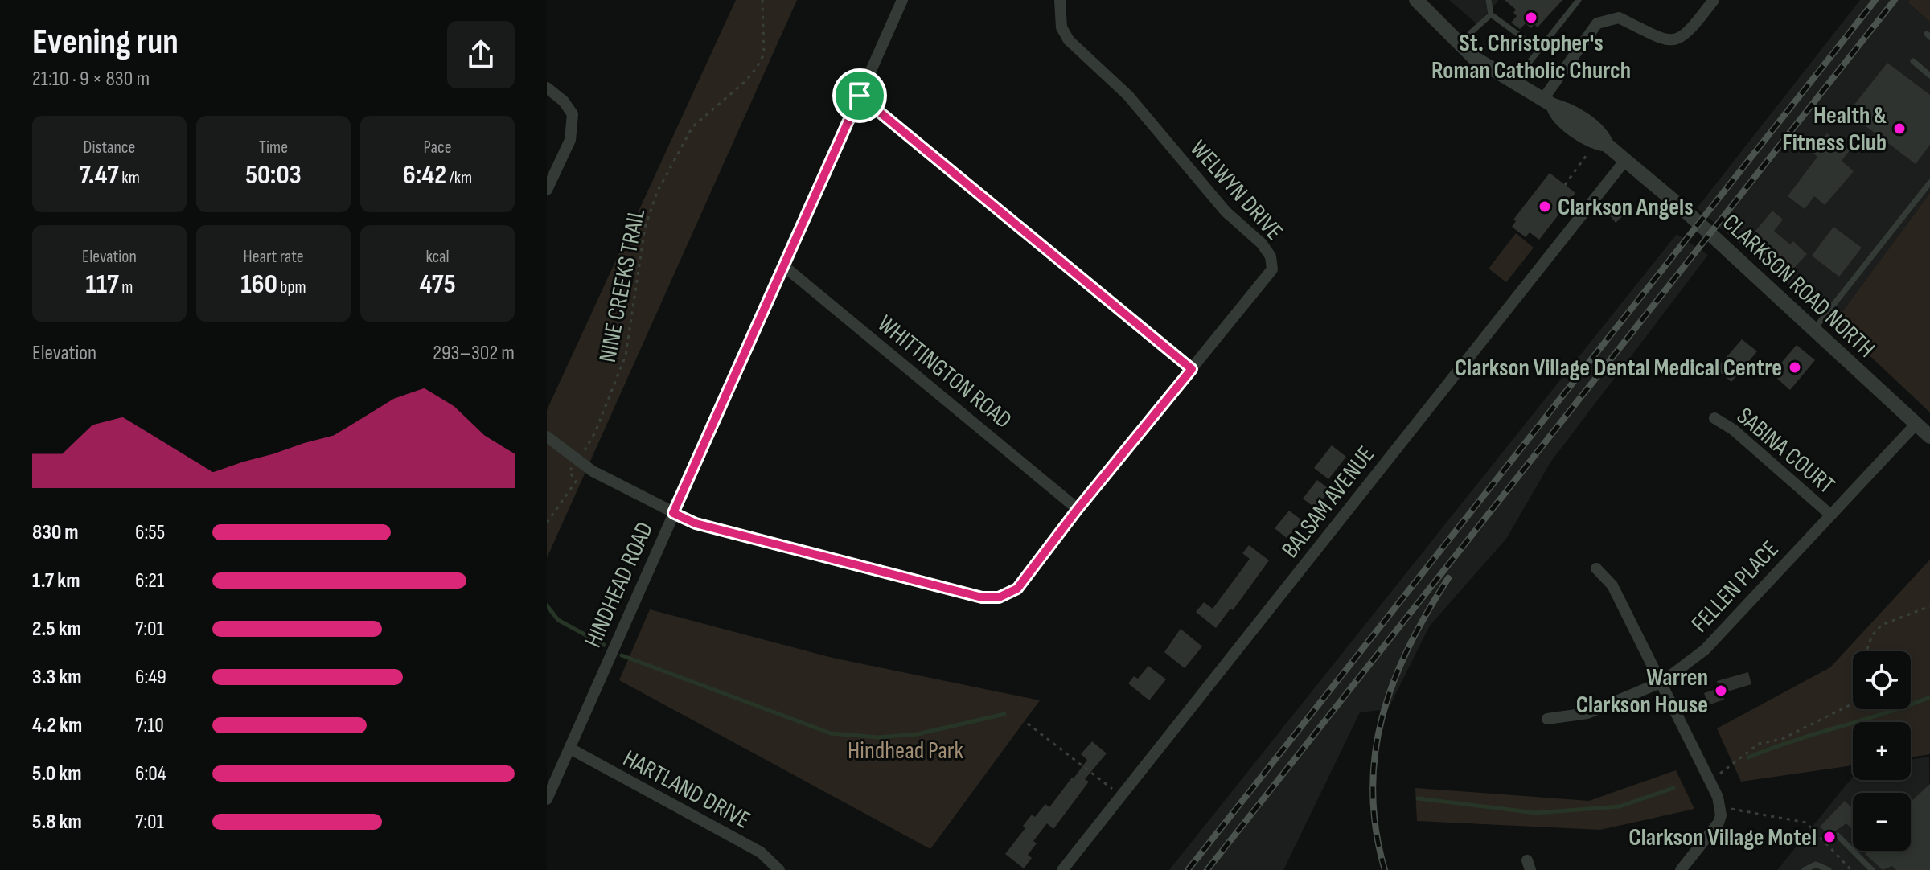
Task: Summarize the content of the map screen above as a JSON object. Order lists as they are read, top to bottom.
{
  "streets": {
    "street": [
      "WELWYN DRIVE",
      "CLARKSON ROAD NORTH",
      "WHITTINGTON ROAD",
      "SABINA COURT",
      "BALSAM AVENUE",
      "HINDHEAD ROAD",
      "FELLEN PLACE",
      "HARTLAND DRIVE"
    ],
    "path": ["NINE CREEKS TRAIL"]
  },
  "crossings": [
    ["WELWYN DRIVE", "WHITTINGTON ROAD"],
    ["WELWYN DRIVE", "HINDHEAD ROAD"],
    ["CLARKSON ROAD NORTH", "BALSAM AVENUE"],
    ["CLARKSON ROAD NORTH", "FELLEN PLACE"],
    ["WHITTINGTON ROAD", "HINDHEAD ROAD"],
    ["SABINA COURT", "FELLEN PLACE"],
    ["HINDHEAD ROAD", "HARTLAND DRIVE"]
  ],
  "parks": ["Hindhead Park"],
  "places": [
    "St. Christopher's Roman Catholic Church",
    "Health & Fitness Club",
    "Clarkson Angels",
    "Clarkson Village Dental Medical Centre",
    "Warren Clarkson House",
    "Clarkson Village Motel"
  ],
  "page": {
    "heading": ["Evening run", "21:10 · 9 × 830 m"],
    "stats": [
      ["Distance", "7.47 km"],
      ["Time", "50:03"],
      ["Pace", "6:42 /km"],
      ["Elevation", "117 m"],
      ["Heart rate", "160 bpm"],
      ["kcal", "475"]
    ],
    "chart": ["Elevation", "293–302 m"],
    "list": [
      {
        "name": "830 m",
        "note": "6:55"
      },
      {
        "name": "1.7 km",
        "note": "6:21"
      },
      {
        "name": "2.5 km",
        "note": "7:01"
      },
      {
        "name": "3.3 km",
        "note": "6:49"
      },
      {
        "name": "4.2 km",
        "note": "7:10"
      },
      {
        "name": "5.0 km",
        "note": "6:04"
      },
      {
        "name": "5.8 km",
        "note": "7:01"
      }
    ],
    "map_buttons": ["+", "−"]
  }
}
